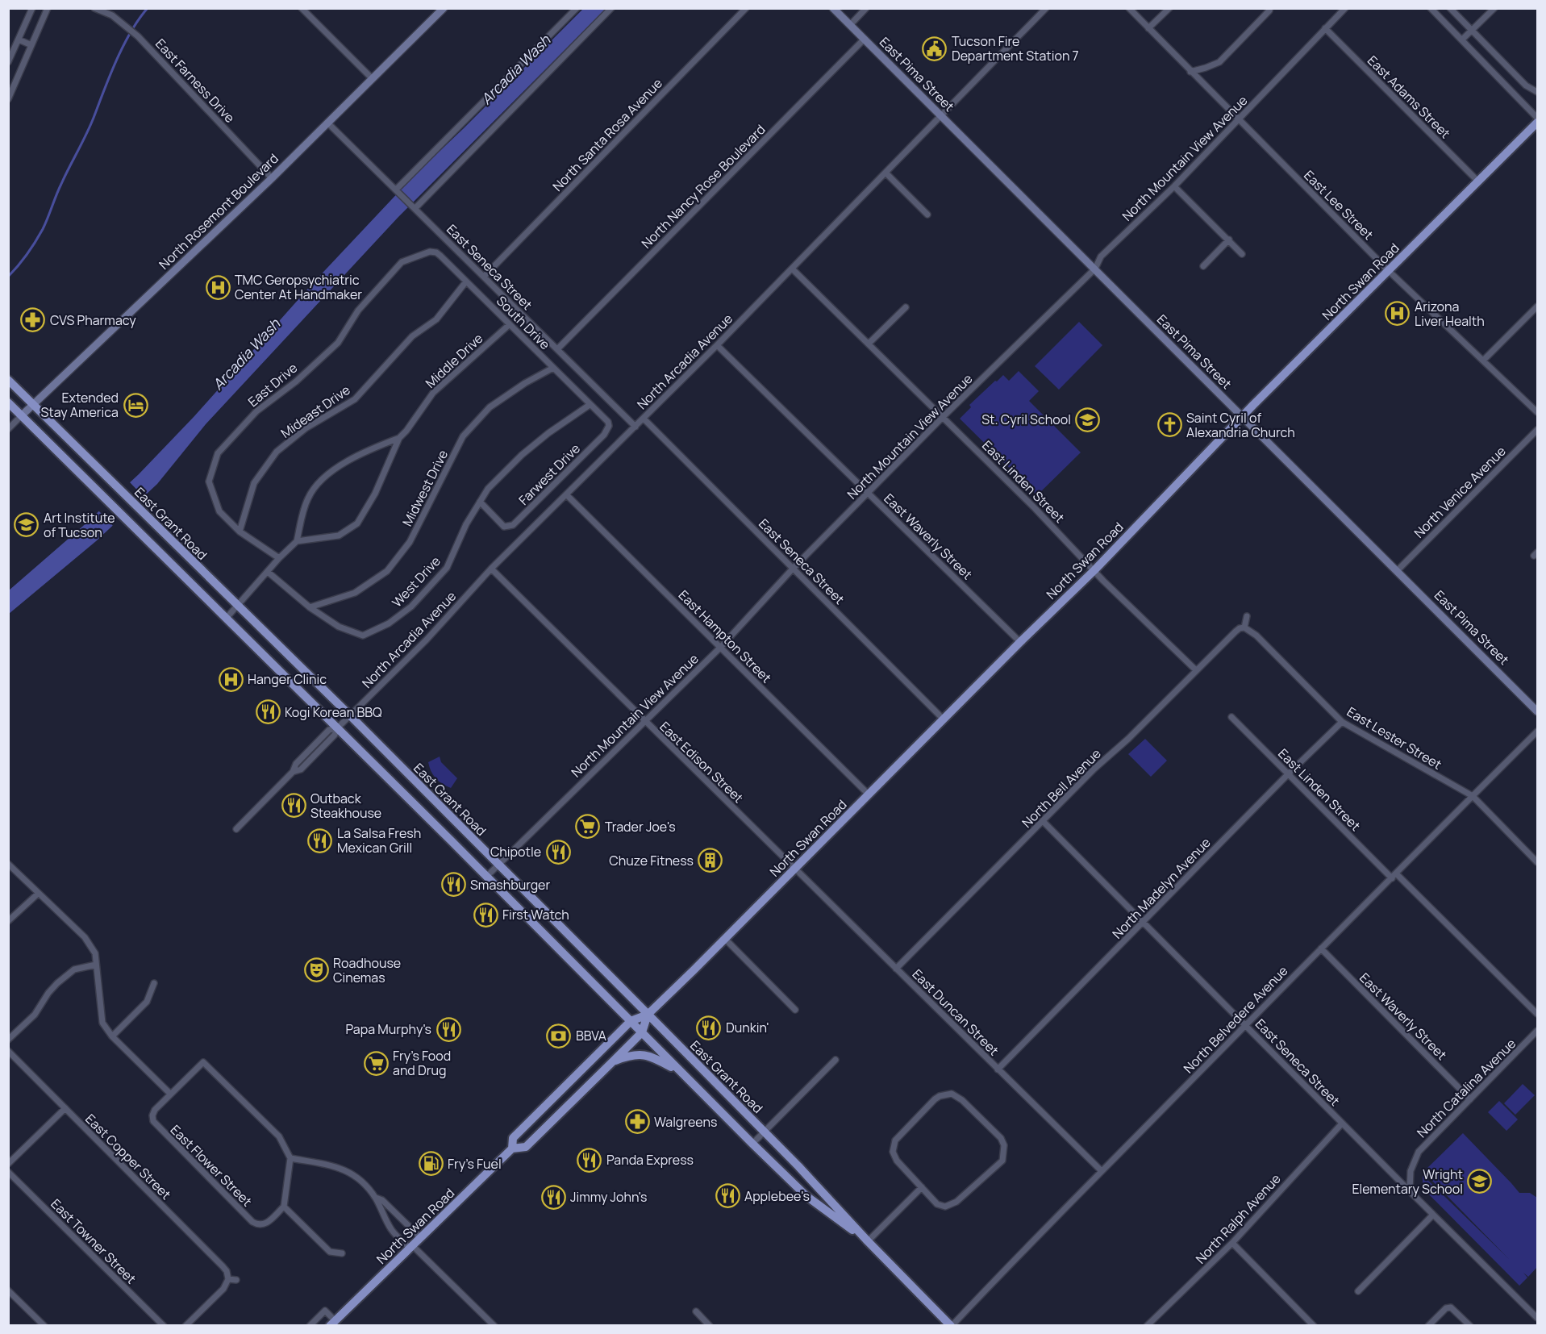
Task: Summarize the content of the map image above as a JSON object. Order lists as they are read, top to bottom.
{
  "streets": {
    "main road": ["North Swan Road", "East Grant Road"],
    "street": [
      "East Pima Street",
      "East Farness Drive",
      "East Adams Street",
      "North Santa Rosa Avenue",
      "North Mountain View Avenue",
      "North Nancy Rose Boulevard",
      "East Lee Street",
      "North Rosemont Boulevard",
      "East Seneca Street",
      "South Drive",
      "Middle Drive",
      "North Arcadia Avenue",
      "East Drive",
      "Mideast Drive",
      "Farwest Drive",
      "East Linden Street",
      "Midwest Drive",
      "North Venice Avenue",
      "East Waverly Street",
      "West Drive",
      "East Hampton Street",
      "East Lester Street",
      "East Edison Street",
      "North Bell Avenue",
      "North Madelyn Avenue",
      "East Duncan Street",
      "North Belvedere Avenue",
      "North Catalina Avenue",
      "East Copper Street",
      "East Flower Street",
      "North Ralph Avenue",
      "East Towner Street"
    ]
  },
  "crossings": [
    ["East Pima Street", "North Mountain View Avenue"],
    ["East Pima Street", "North Nancy Rose Boulevard"],
    ["East Pima Street", "North Swan Road"],
    ["East Pima Street", "North Arcadia Avenue"],
    ["East Pima Street", "North Venice Avenue"],
    ["East Farness Drive", "North Rosemont Boulevard"],
    ["East Adams Street", "North Mountain View Avenue"],
    ["East Adams Street", "North Swan Road"],
    ["North Santa Rosa Avenue", "East Seneca Street"],
    ["North Mountain View Avenue", "East Lee Street"],
    ["North Mountain View Avenue", "East Seneca Street"],
    ["North Mountain View Avenue", "East Linden Street"],
    ["North Mountain View Avenue", "East Grant Road"],
    ["North Mountain View Avenue", "East Waverly Street"],
    ["North Mountain View Avenue", "East Hampton Street"],
    ["North Mountain View Avenue", "East Edison Street"],
    ["North Nancy Rose Boulevard", "East Seneca Street"],
    ["East Lee Street", "North Swan Road"],
    ["North Rosemont Boulevard", "East Seneca Street"],
    ["North Rosemont Boulevard", "East Grant Road"],
    ["East Seneca Street", "North Swan Road"],
    ["East Seneca Street", "North Arcadia Avenue"],
    ["East Seneca Street", "North Bell Avenue"],
    ["East Seneca Street", "North Madelyn Avenue"],
    ["East Seneca Street", "North Belvedere Avenue"],
    ["East Seneca Street", "North Catalina Avenue"],
    ["East Seneca Street", "North Ralph Avenue"],
    ["North Swan Road", "East Linden Street"],
    ["North Swan Road", "East Grant Road"],
    ["North Swan Road", "East Waverly Street"],
    ["North Swan Road", "East Hampton Street"],
    ["North Swan Road", "East Edison Street"],
    ["North Swan Road", "East Duncan Street"],
    ["South Drive", "Middle Drive"],
    ["South Drive", "East Drive"],
    ["South Drive", "Mideast Drive"],
    ["South Drive", "Farwest Drive"],
    ["South Drive", "Midwest Drive"],
    ["South Drive", "West Drive"],
    ["North Arcadia Avenue", "East Linden Street"],
    ["North Arcadia Avenue", "East Grant Road"],
    ["North Arcadia Avenue", "East Waverly Street"],
    ["North Arcadia Avenue", "East Hampton Street"],
    ["North Arcadia Avenue", "East Edison Street"],
    ["East Drive", "Mideast Drive"],
    ["Farwest Drive", "West Drive"],
    ["East Linden Street", "North Bell Avenue"],
    ["East Linden Street", "North Madelyn Avenue"],
    ["East Linden Street", "North Belvedere Avenue"],
    ["Midwest Drive", "West Drive"],
    ["East Grant Road", "North Belvedere Avenue"],
    ["East Waverly Street", "North Belvedere Avenue"],
    ["East Waverly Street", "North Catalina Avenue"],
    ["East Lester Street", "North Bell Avenue"],
    ["East Lester Street", "North Madelyn Avenue"],
    ["East Lester Street", "North Belvedere Avenue"],
    ["East Edison Street", "East Duncan Street"],
    ["North Bell Avenue", "East Duncan Street"],
    ["North Madelyn Avenue", "East Duncan Street"],
    ["East Duncan Street", "North Belvedere Avenue"]
  ],
  "water": ["Arcadia Wash"],
  "places": {
    "public building": ["Tucson Fire Department Station 7"],
    "hospital": ["TMC Geropsychiatric Center At Handmaker", "Arizona Liver Health", "Hanger Clinic"],
    "pharmacy": ["CVS Pharmacy", "Walgreens"],
    "hotel": ["Extended Stay America"],
    "school or university": ["St. Cyril School", "Art Institute of Tucson", "Wright Elementary School"],
    "church": ["Saint Cyril of Alexandria Church"],
    "restaurant": [
      "Kogi Korean BBQ",
      "Outback Steakhouse",
      "La Salsa Fresh Mexican Grill",
      "Chipotle",
      "Smashburger",
      "First Watch",
      "Dunkin'",
      "Papa Murphy's",
      "Panda Express",
      "Applebee's",
      "Jimmy John's"
    ],
    "supermarket": ["Trader Joe's", "Fry's Food and Drug"],
    "building": ["Chuze Fitness"],
    "theatre": ["Roadhouse Cinemas"],
    "bank": ["BBVA"],
    "fuel station": ["Fry's Fuel"]
  }
}
